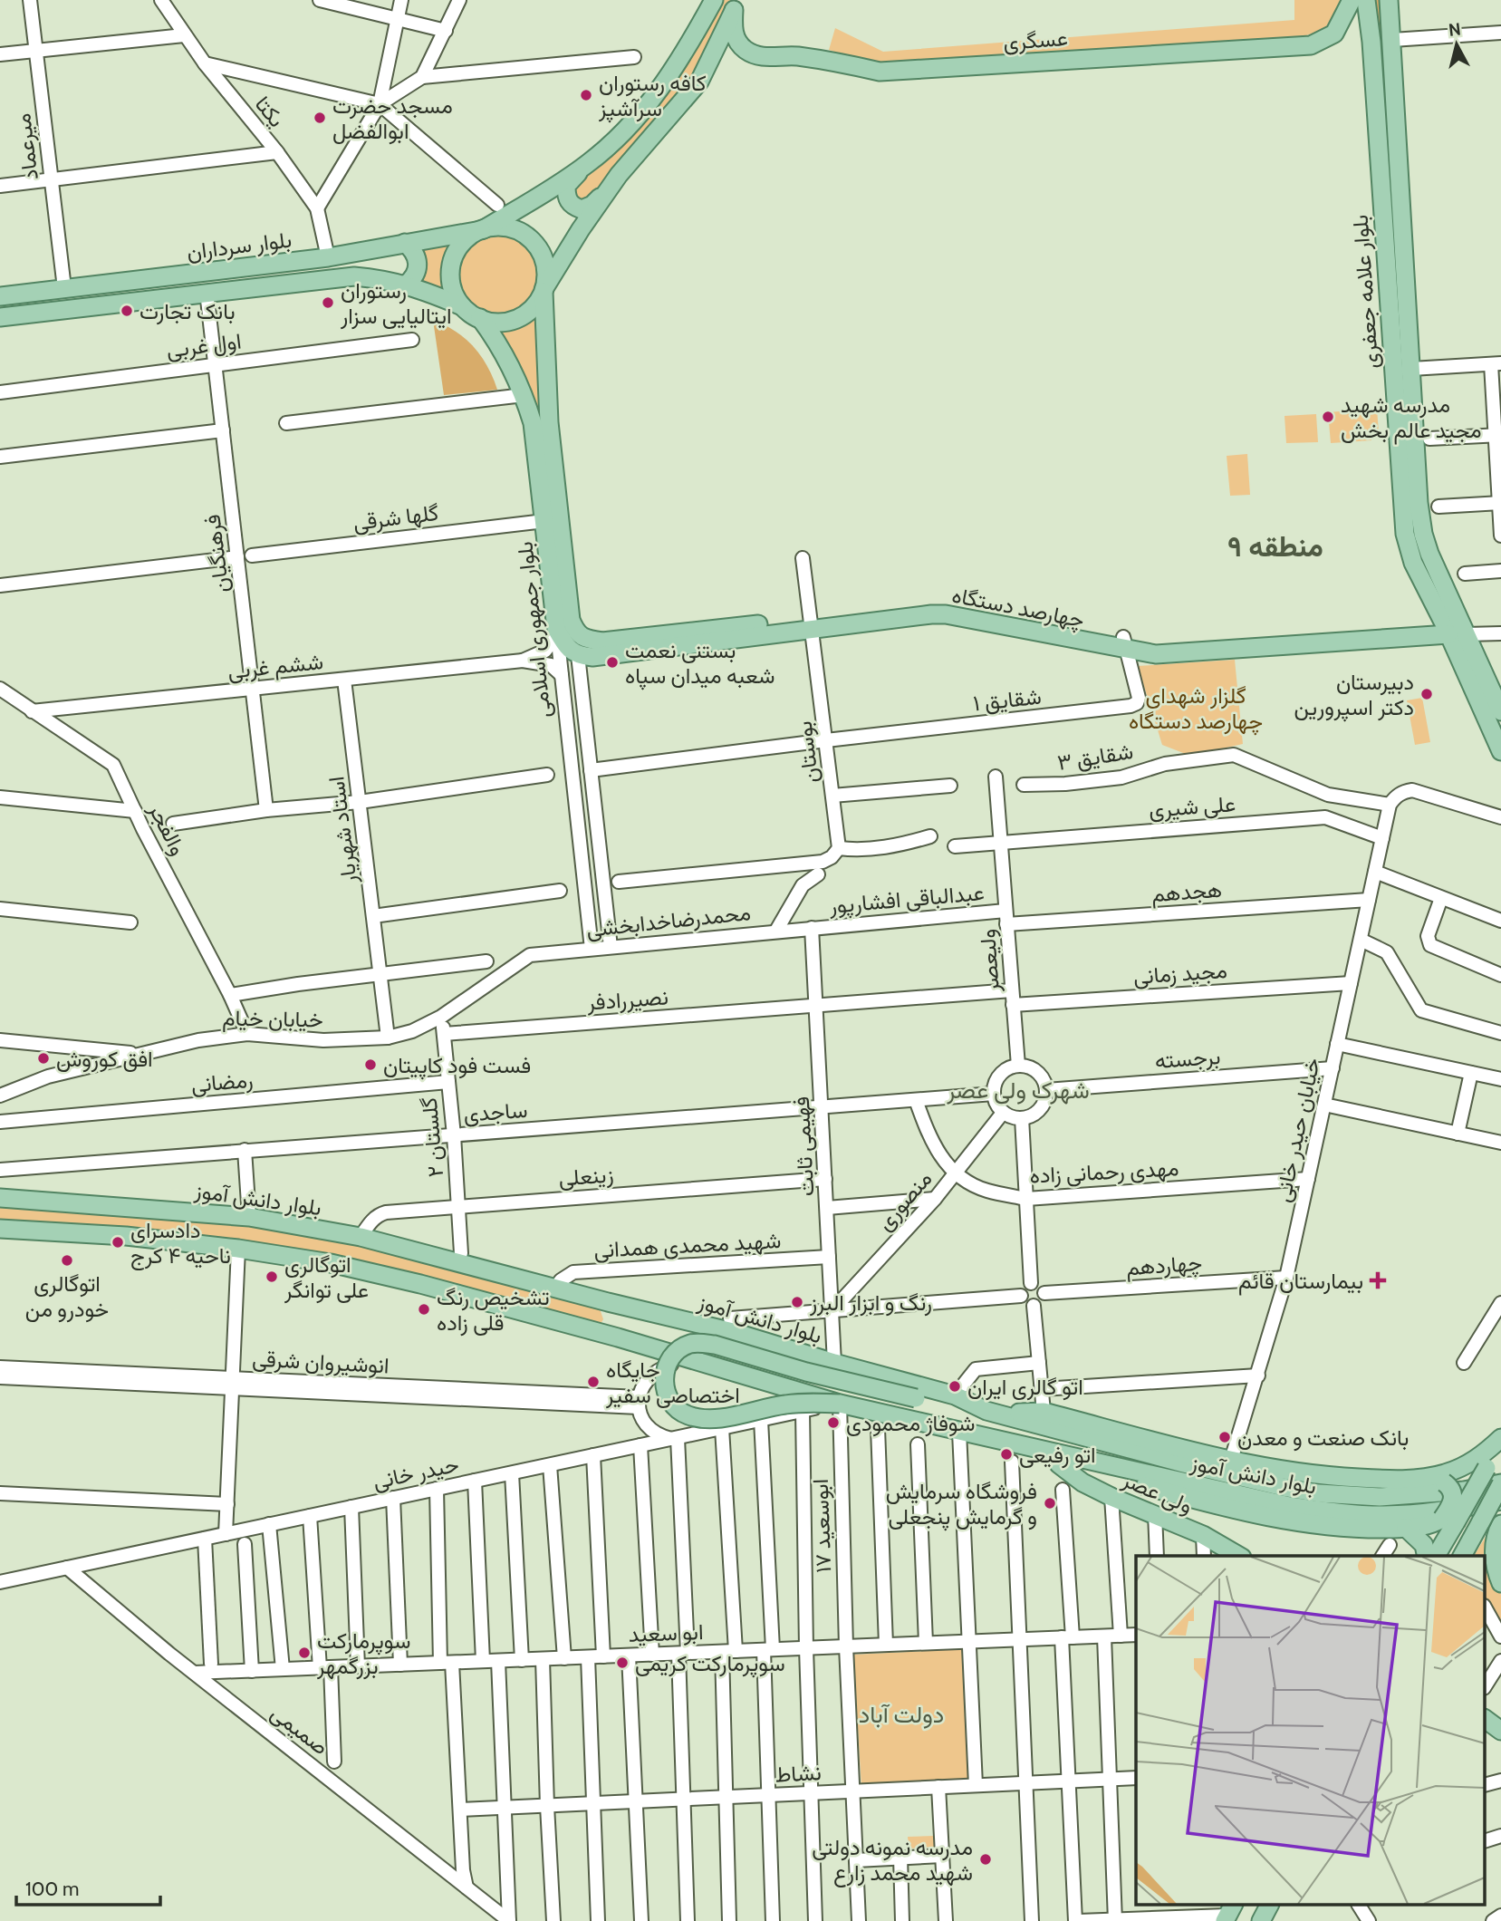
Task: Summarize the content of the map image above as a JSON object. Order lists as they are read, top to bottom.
{
  "streets": {
    "main road": [
      "عسگری",
      "بلوار سرداران",
      "بلوار علامه جعفری",
      "چهارصد دستگاه",
      "بلوار جمهوری اسلامی",
      "بلوار دانش آموز",
      "ولی عصر"
    ],
    "street": [
      "یکتا",
      "میرعماد",
      "اول غربی",
      "گلها شرقی",
      "فرهنگیان",
      "ششم غربی",
      "شقایق ۱",
      "بوستان",
      "شقایق ۳",
      "علی شیری",
      "والفجر",
      "استاد شهریار",
      "هجدهم",
      "عبدالباقی افشارپور",
      "محمدرضاخدابخشی",
      "ولیعصر",
      "مجید زمانی",
      "نصیررادفر",
      "خیابان خیام",
      "برجسته",
      "رمضانی",
      "ساجدی",
      "خیابان حیدر خانی",
      "گلستان ۲",
      "فهیمی ثابت",
      "مهدی رحمانی زاده",
      "زینعلی",
      "منصوری",
      "شهید محمدی همدانی",
      "چهاردهم",
      "انوشیروان شرقی",
      "حیدر خانی",
      "ابوسعید ۱۷",
      "ابو سعید",
      "صمیمی",
      "نشاط"
    ]
  },
  "crossings": [
    ["یکتا", "بلوار سرداران"],
    ["میرعماد", "بلوار سرداران"],
    ["بلوار سرداران", "فرهنگیان"],
    ["بلوار سرداران", "بلوار جمهوری اسلامی"],
    ["بلوار علامه جعفری", "چهارصد دستگاه"],
    ["اول غربی", "فرهنگیان"],
    ["گلها شرقی", "بلوار جمهوری اسلامی"],
    ["فرهنگیان", "ششم غربی"],
    ["چهارصد دستگاه", "بلوار جمهوری اسلامی"],
    ["چهارصد دستگاه", "شقایق ۱"],
    ["چهارصد دستگاه", "بوستان"],
    ["بلوار جمهوری اسلامی", "محمدرضاخدابخشی"],
    ["ششم غربی", "والفجر"],
    ["ششم غربی", "استاد شهریار"],
    ["شقایق ۱", "بوستان"],
    ["شقایق ۳", "خیابان حیدر خانی"],
    ["علی شیری", "ولیعصر"],
    ["علی شیری", "خیابان حیدر خانی"],
    ["والفجر", "خیابان خیام"],
    ["استاد شهریار", "خیابان خیام"],
    ["هجدهم", "ولیعصر"],
    ["هجدهم", "خیابان حیدر خانی"],
    ["عبدالباقی افشارپور", "محمدرضاخدابخشی"],
    ["عبدالباقی افشارپور", "ولیعصر"],
    ["عبدالباقی افشارپور", "فهیمی ثابت"],
    ["محمدرضاخدابخشی", "خیابان خیام"],
    ["محمدرضاخدابخشی", "فهیمی ثابت"],
    ["ولیعصر", "مجید زمانی"],
    ["ولیعصر", "نصیررادفر"],
    ["ولیعصر", "برجسته"],
    ["ولیعصر", "ساجدی"],
    ["ولیعصر", "منصوری"],
    ["مجید زمانی", "خیابان حیدر خانی"],
    ["نصیررادفر", "گلستان ۲"],
    ["نصیررادفر", "فهیمی ثابت"],
    ["خیابان خیام", "گلستان ۲"],
    ["برجسته", "ساجدی"],
    ["برجسته", "خیابان حیدر خانی"],
    ["برجسته", "منصوری"],
    ["رمضانی", "گلستان ۲"],
    ["ساجدی", "گلستان ۲"],
    ["ساجدی", "فهیمی ثابت"],
    ["ساجدی", "مهدی رحمانی زاده"],
    ["ساجدی", "منصوری"],
    ["خیابان حیدر خانی", "مهدی رحمانی زاده"],
    ["خیابان حیدر خانی", "چهاردهم"],
    ["گلستان ۲", "زینعلی"],
    ["فهیمی ثابت", "زینعلی"],
    ["فهیمی ثابت", "بلوار دانش آموز"],
    ["فهیمی ثابت", "منصوری"],
    ["فهیمی ثابت", "شهید محمدی همدانی"],
    ["مهدی رحمانی زاده", "منصوری"],
    ["زینعلی", "بلوار دانش آموز"],
    ["بلوار دانش آموز", "شهید محمدی همدانی"],
    ["بلوار دانش آموز", "حیدر خانی"],
    ["بلوار دانش آموز", "ابوسعید ۱۷"],
    ["حیدر خانی", "ابوسعید ۱۷"],
    ["حیدر خانی", "صمیمی"],
    ["ابوسعید ۱۷", "ابو سعید"],
    ["ابوسعید ۱۷", "نشاط"],
    ["ابو سعید", "صمیمی"]
  ],
  "districts": ["منطقه ۹", "شهرک ولی عصر", "دولت آباد"],
  "parks": ["گلزار شهدای چهارصد دستگاه"],
  "places": {
    "other": [
      "کافه رستوران سرآشپز",
      "مسجد حضرت ابوالفضل",
      "رستوران ایتالیایی سزار",
      "بانک تجارت",
      "مدرسه شهید مجید عالم بخش",
      "بستنی نعمت شعبه میدان سپاه",
      "دبیرستان دکتر اسپرورین",
      "افق کوروش",
      "فست فود کاپیتان",
      "دادسرای ناحیه ۴ کرج",
      "اتوگالری خودرو من",
      "اتوگالری علی توانگر",
      "رنگ و ابزار البرز",
      "تشخیص رنگ قلی زاده",
      "جایگاه اختصاصی سفیر",
      "اتو گالری ایران",
      "شوفاژ محمودی",
      "بانک صنعت و معدن",
      "اتو رفیعی",
      "فروشگاه سرمایش و گرمایش پنجعلی",
      "سوپرمارکت بزرگمهر",
      "سوپرمارکت کریمی",
      "مدرسه نمونه دولتی شهید محمد زارع"
    ],
    "health": ["بیمارستان قائم"]
  },
  "scale_bar": "100 m",
  "north": "top"
}
